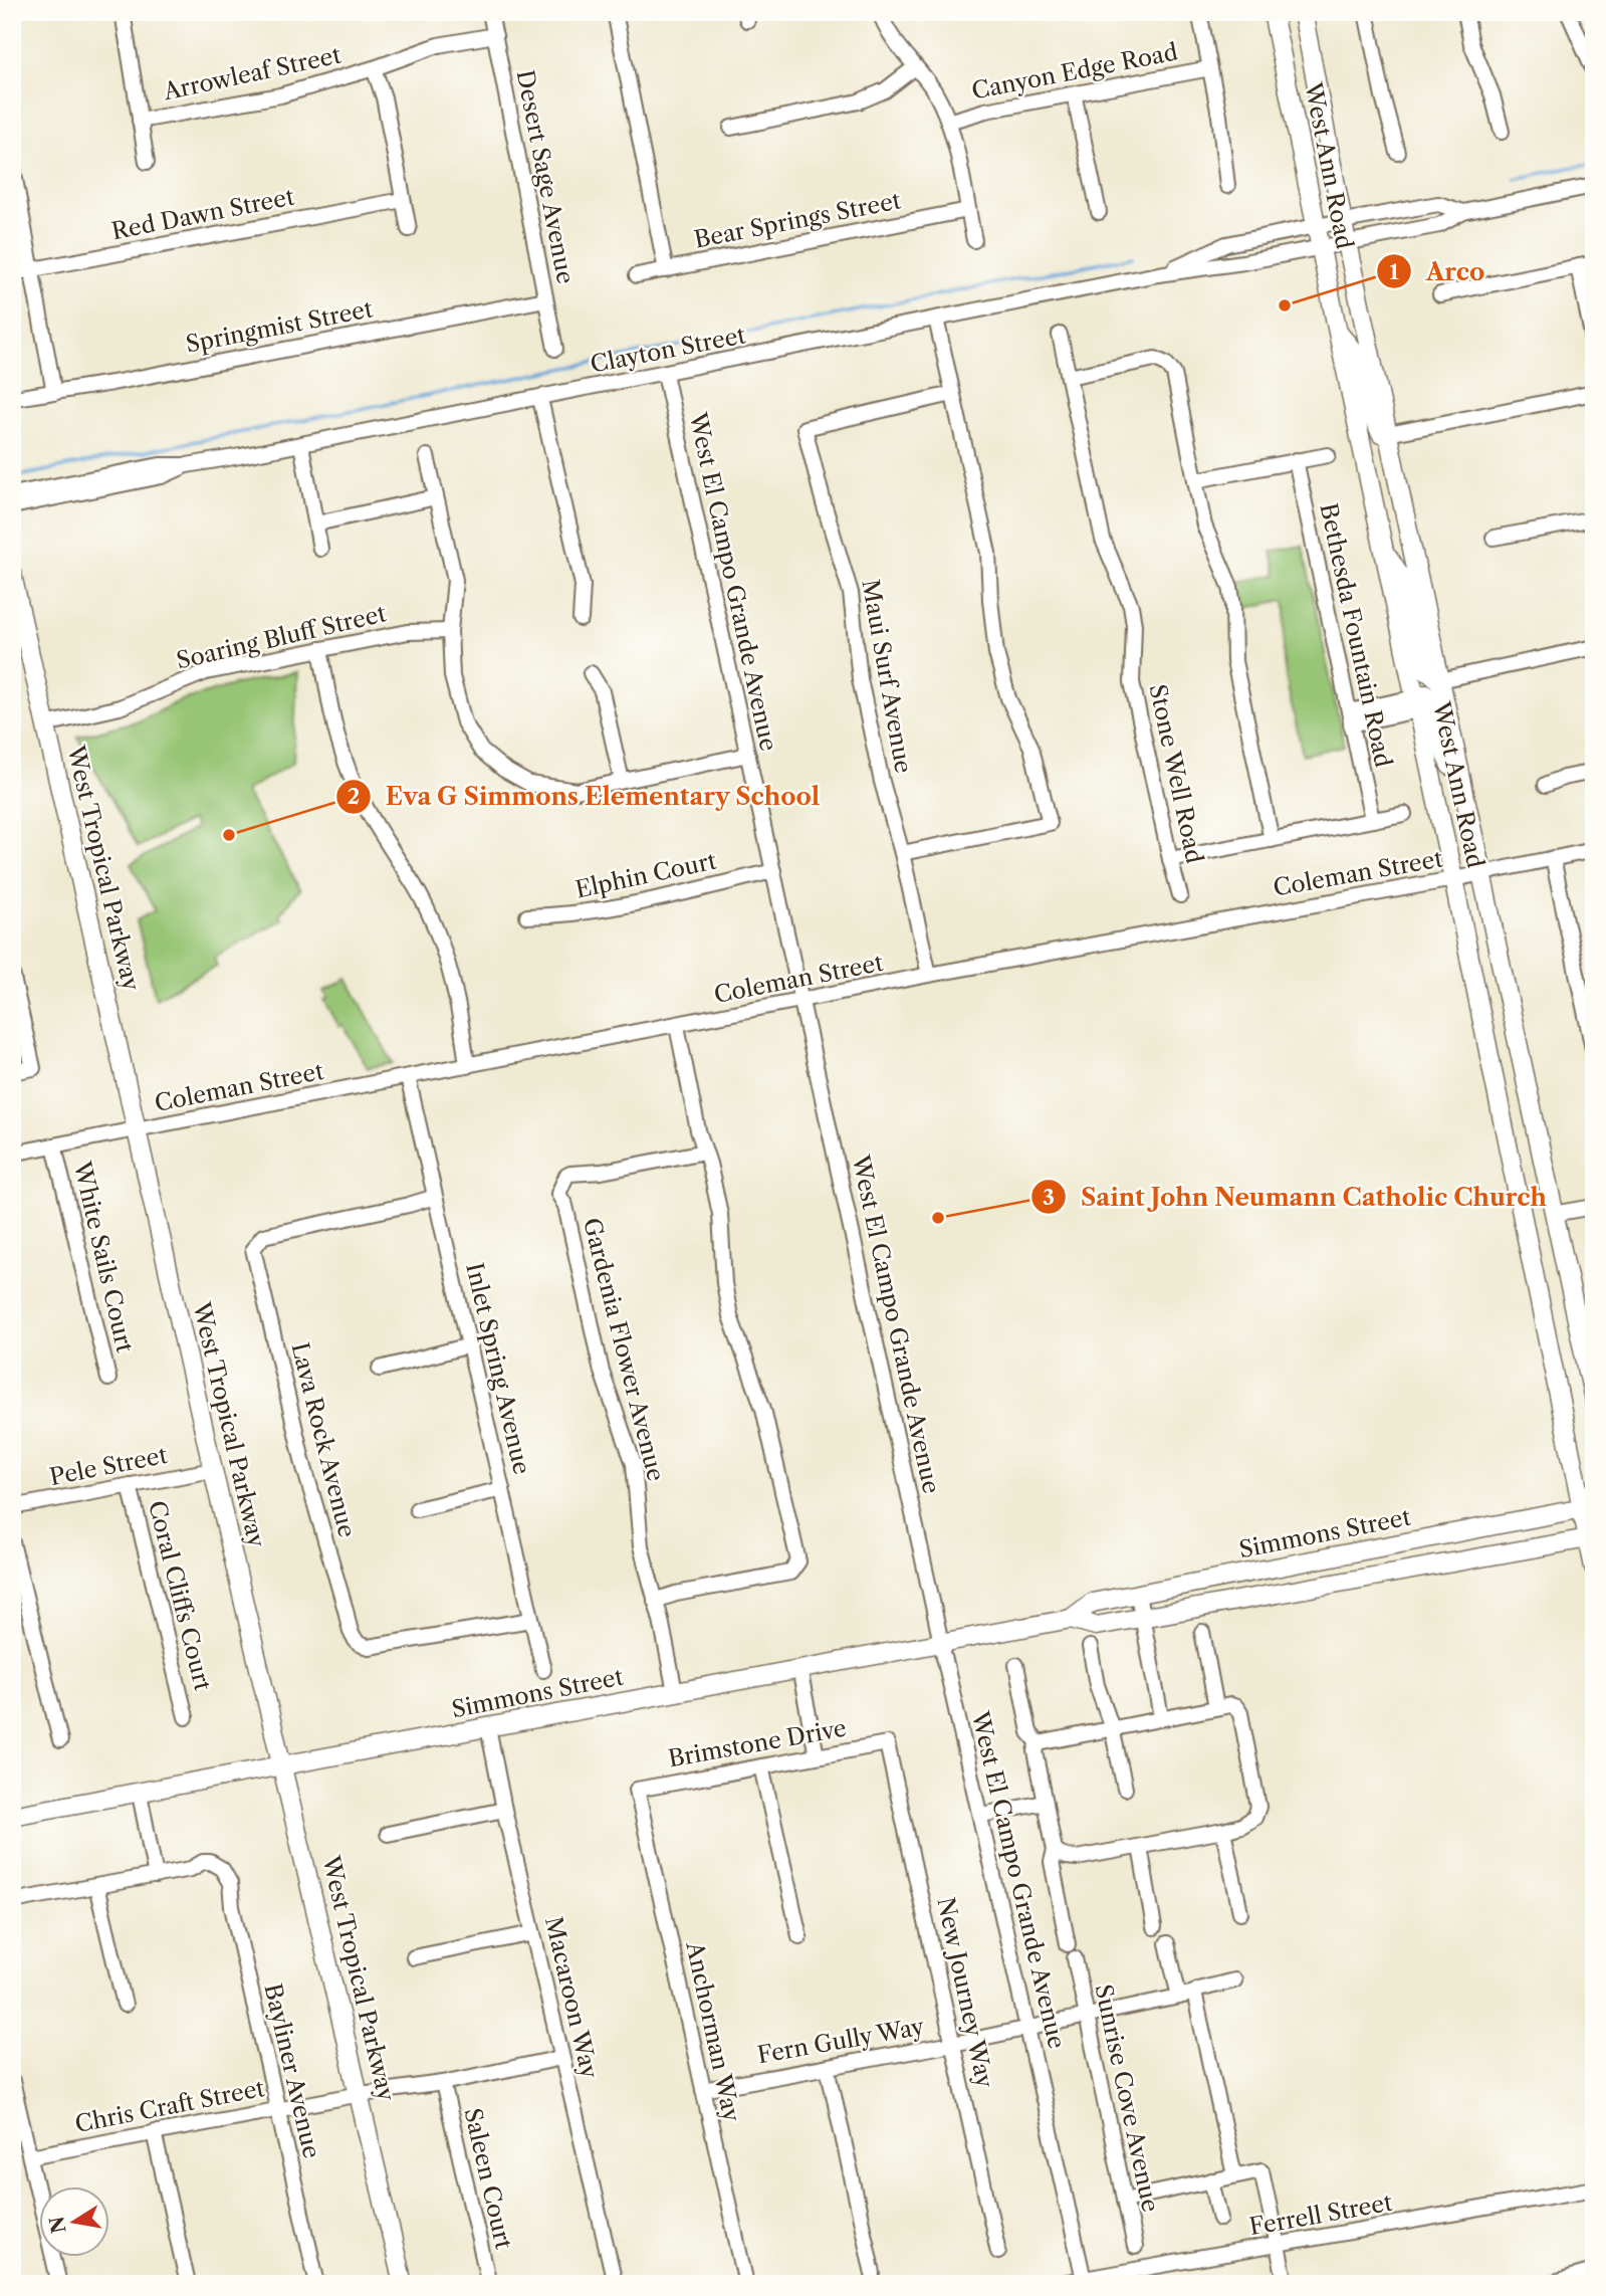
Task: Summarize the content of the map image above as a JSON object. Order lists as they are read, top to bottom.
{
  "streets": {
    "main road": ["West Ann Road", "West Tropical Parkway", "Simmons Street"],
    "street": [
      "Canyon Edge Road",
      "Arrowleaf Street",
      "Desert Sage Avenue",
      "Red Dawn Street",
      "Bear Springs Street",
      "Springmist Street",
      "Clayton Street",
      "West El Campo Grande Avenue",
      "Bethesda Fountain Road",
      "Soaring Bluff Street",
      "Maui Surf Avenue",
      "Stone Well Road",
      "Coleman Street",
      "Elphin Court",
      "White Sails Court",
      "Gardenia Flower Avenue",
      "Inlet Spring Avenue",
      "Lava Rock Avenue",
      "Pele Street",
      "Coral Cliffs Court",
      "Brimstone Drive",
      "New Journey Way",
      "Macaroon Way",
      "Anchorman Way",
      "Fern Gully Way",
      "Bayliner Avenue",
      "Sunrise Cove Avenue",
      "Chris Craft Street",
      "Saleen Court",
      "Ferrell Street"
    ]
  },
  "crossings": [
    ["Arrowleaf Street", "Desert Sage Avenue"],
    ["West Ann Road", "Clayton Street"],
    ["West Ann Road", "Coleman Street"],
    ["West Ann Road", "Simmons Street"],
    ["Desert Sage Avenue", "Springmist Street"],
    ["Clayton Street", "West El Campo Grande Avenue"],
    ["West El Campo Grande Avenue", "Coleman Street"],
    ["West El Campo Grande Avenue", "Elphin Court"],
    ["West El Campo Grande Avenue", "Simmons Street"],
    ["West El Campo Grande Avenue", "Fern Gully Way"],
    ["West El Campo Grande Avenue", "Ferrell Street"],
    ["Soaring Bluff Street", "West Tropical Parkway"],
    ["Maui Surf Avenue", "Coleman Street"],
    ["West Tropical Parkway", "Coleman Street"],
    ["West Tropical Parkway", "Pele Street"],
    ["West Tropical Parkway", "Simmons Street"],
    ["West Tropical Parkway", "Chris Craft Street"],
    ["Coleman Street", "White Sails Court"],
    ["Coleman Street", "Inlet Spring Avenue"],
    ["Gardenia Flower Avenue", "Simmons Street"],
    ["Inlet Spring Avenue", "Lava Rock Avenue"],
    ["Pele Street", "Coral Cliffs Court"],
    ["Simmons Street", "Macaroon Way"],
    ["Brimstone Drive", "New Journey Way"],
    ["Brimstone Drive", "Anchorman Way"],
    ["New Journey Way", "Fern Gully Way"],
    ["Macaroon Way", "Chris Craft Street"],
    ["Anchorman Way", "Fern Gully Way"],
    ["Fern Gully Way", "Sunrise Cove Avenue"],
    ["Bayliner Avenue", "Chris Craft Street"],
    ["Chris Craft Street", "Saleen Court"]
  ],
  "places": ["Arco", "Eva G Simmons Elementary School", "Saint John Neumann Catholic Church"],
  "north": "left"
}
